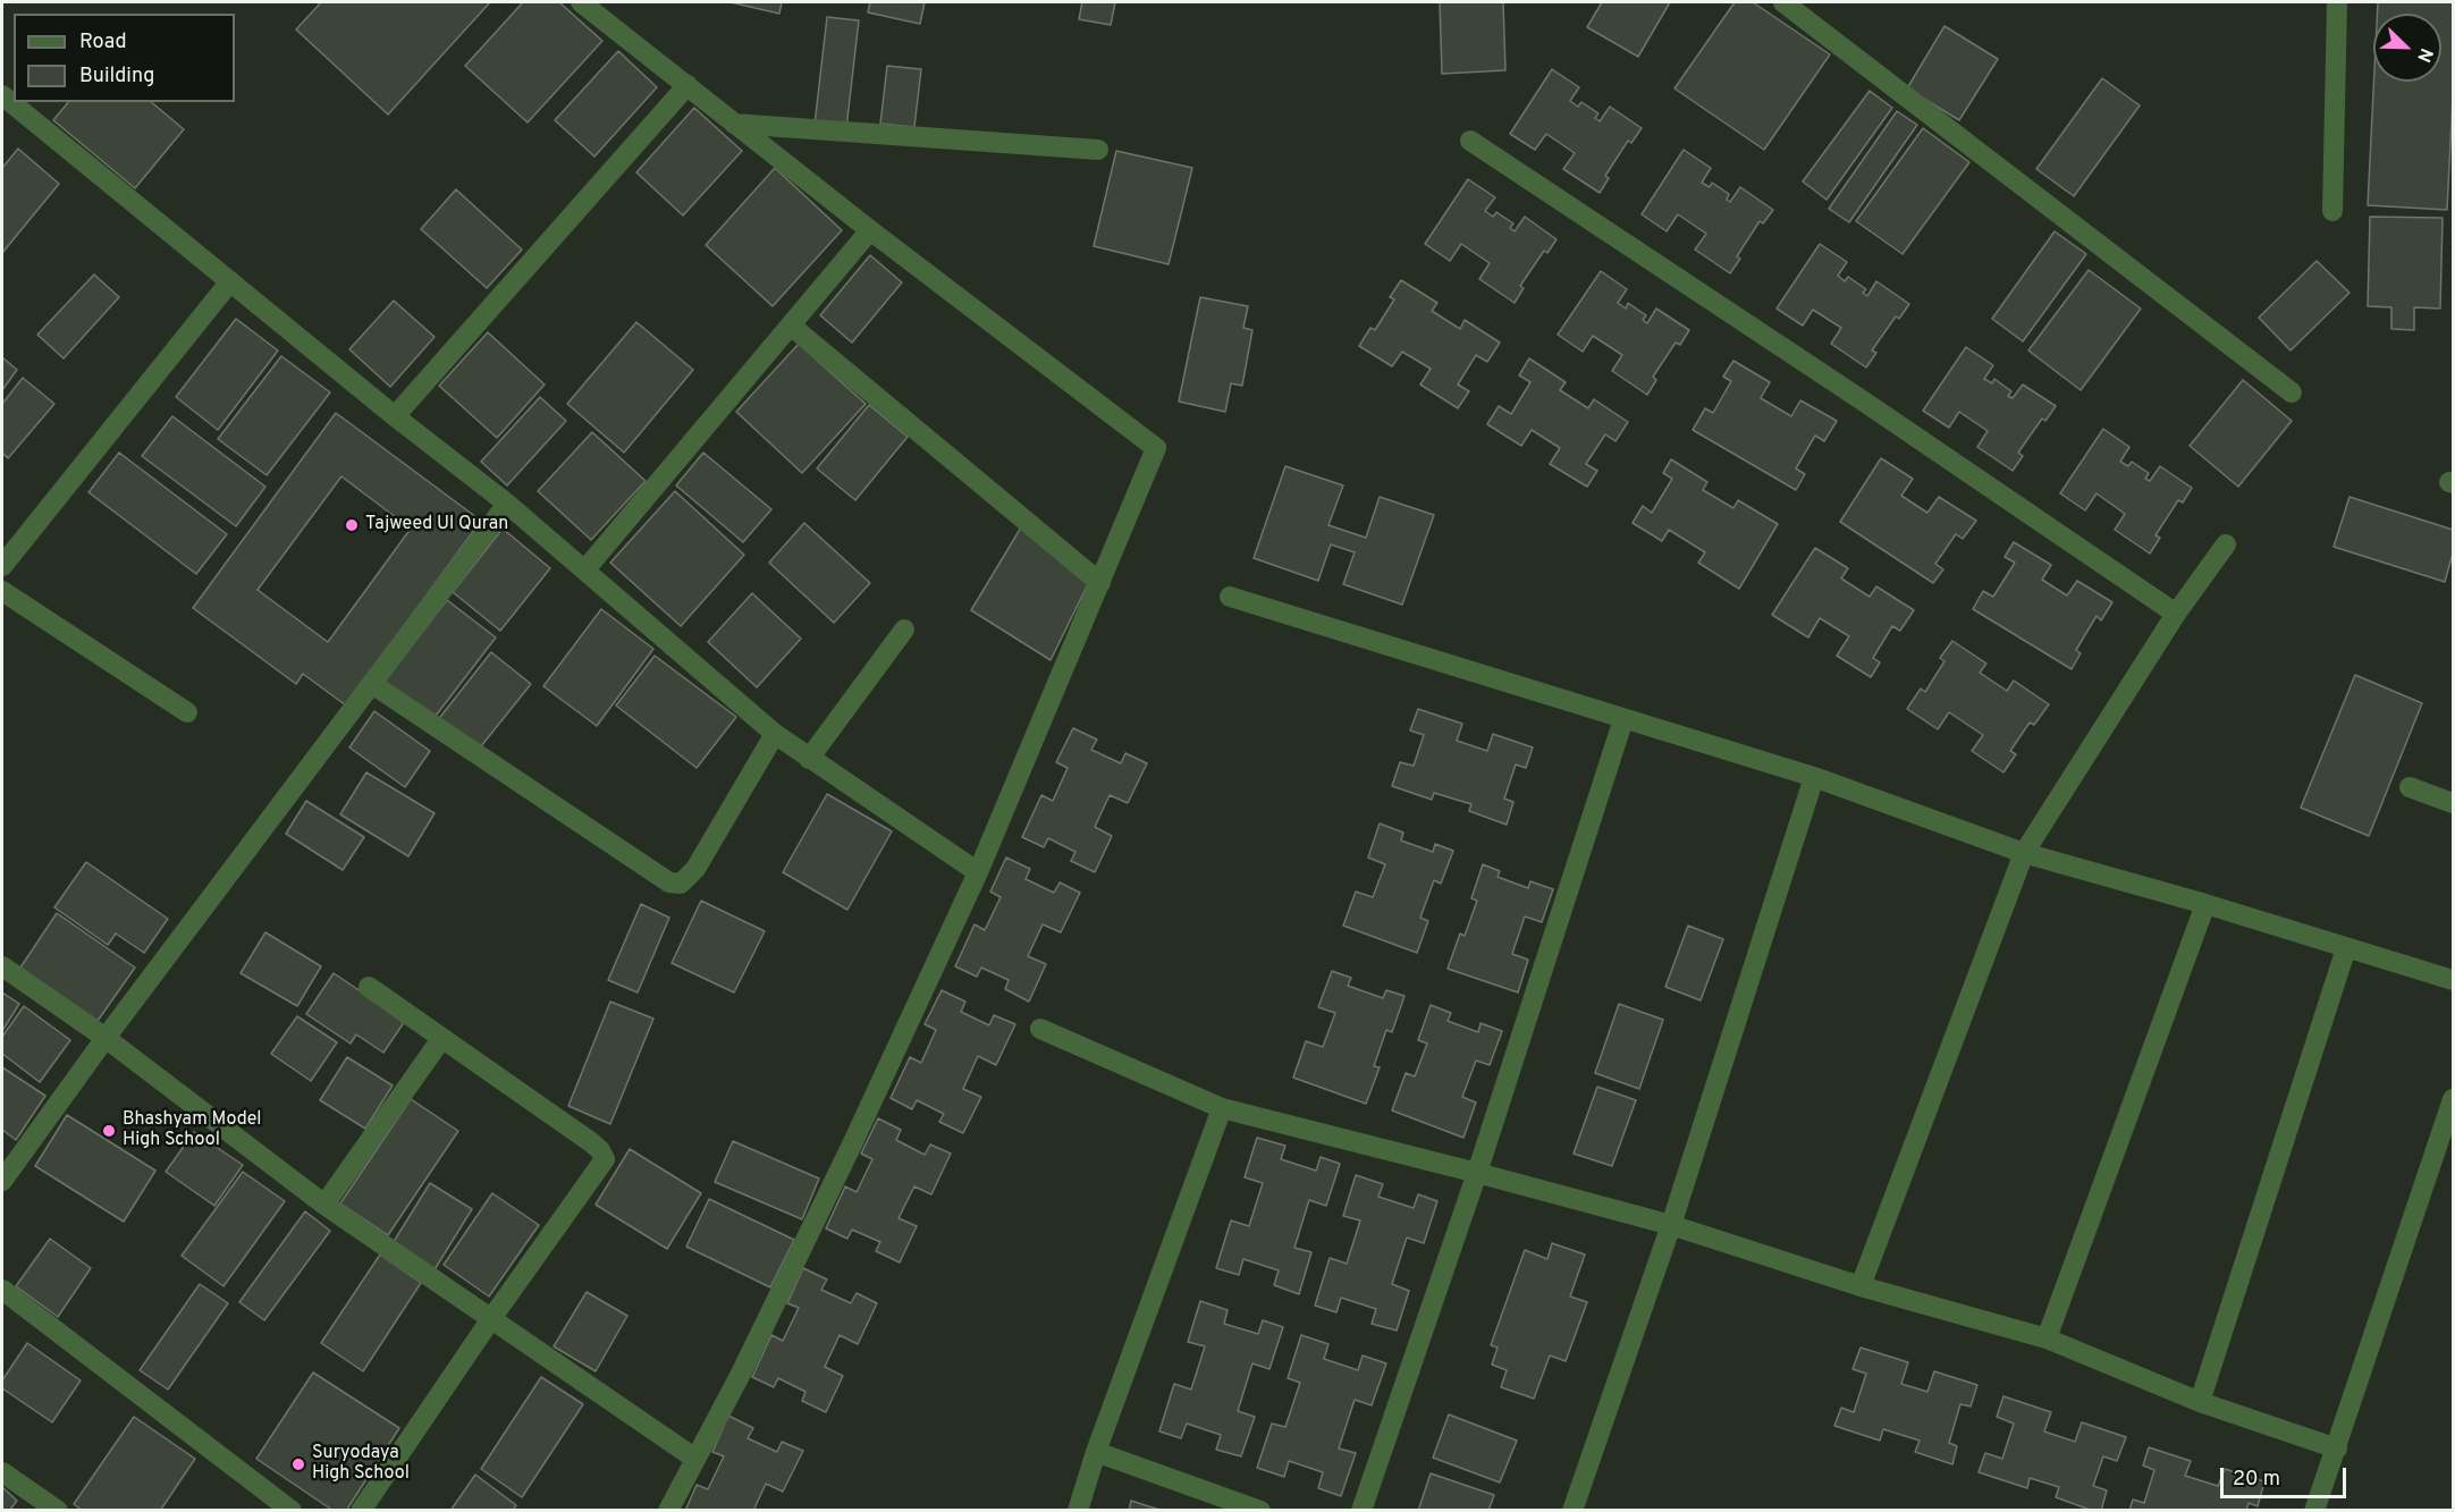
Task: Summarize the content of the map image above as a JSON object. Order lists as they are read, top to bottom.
{
  "places": ["Tajweed Ul Quran", "Bhashyam Model High School", "Suryodaya High School"],
  "legend": ["Road", "Building"],
  "scale_bar": "20 m",
  "north": "bottom right"
}
